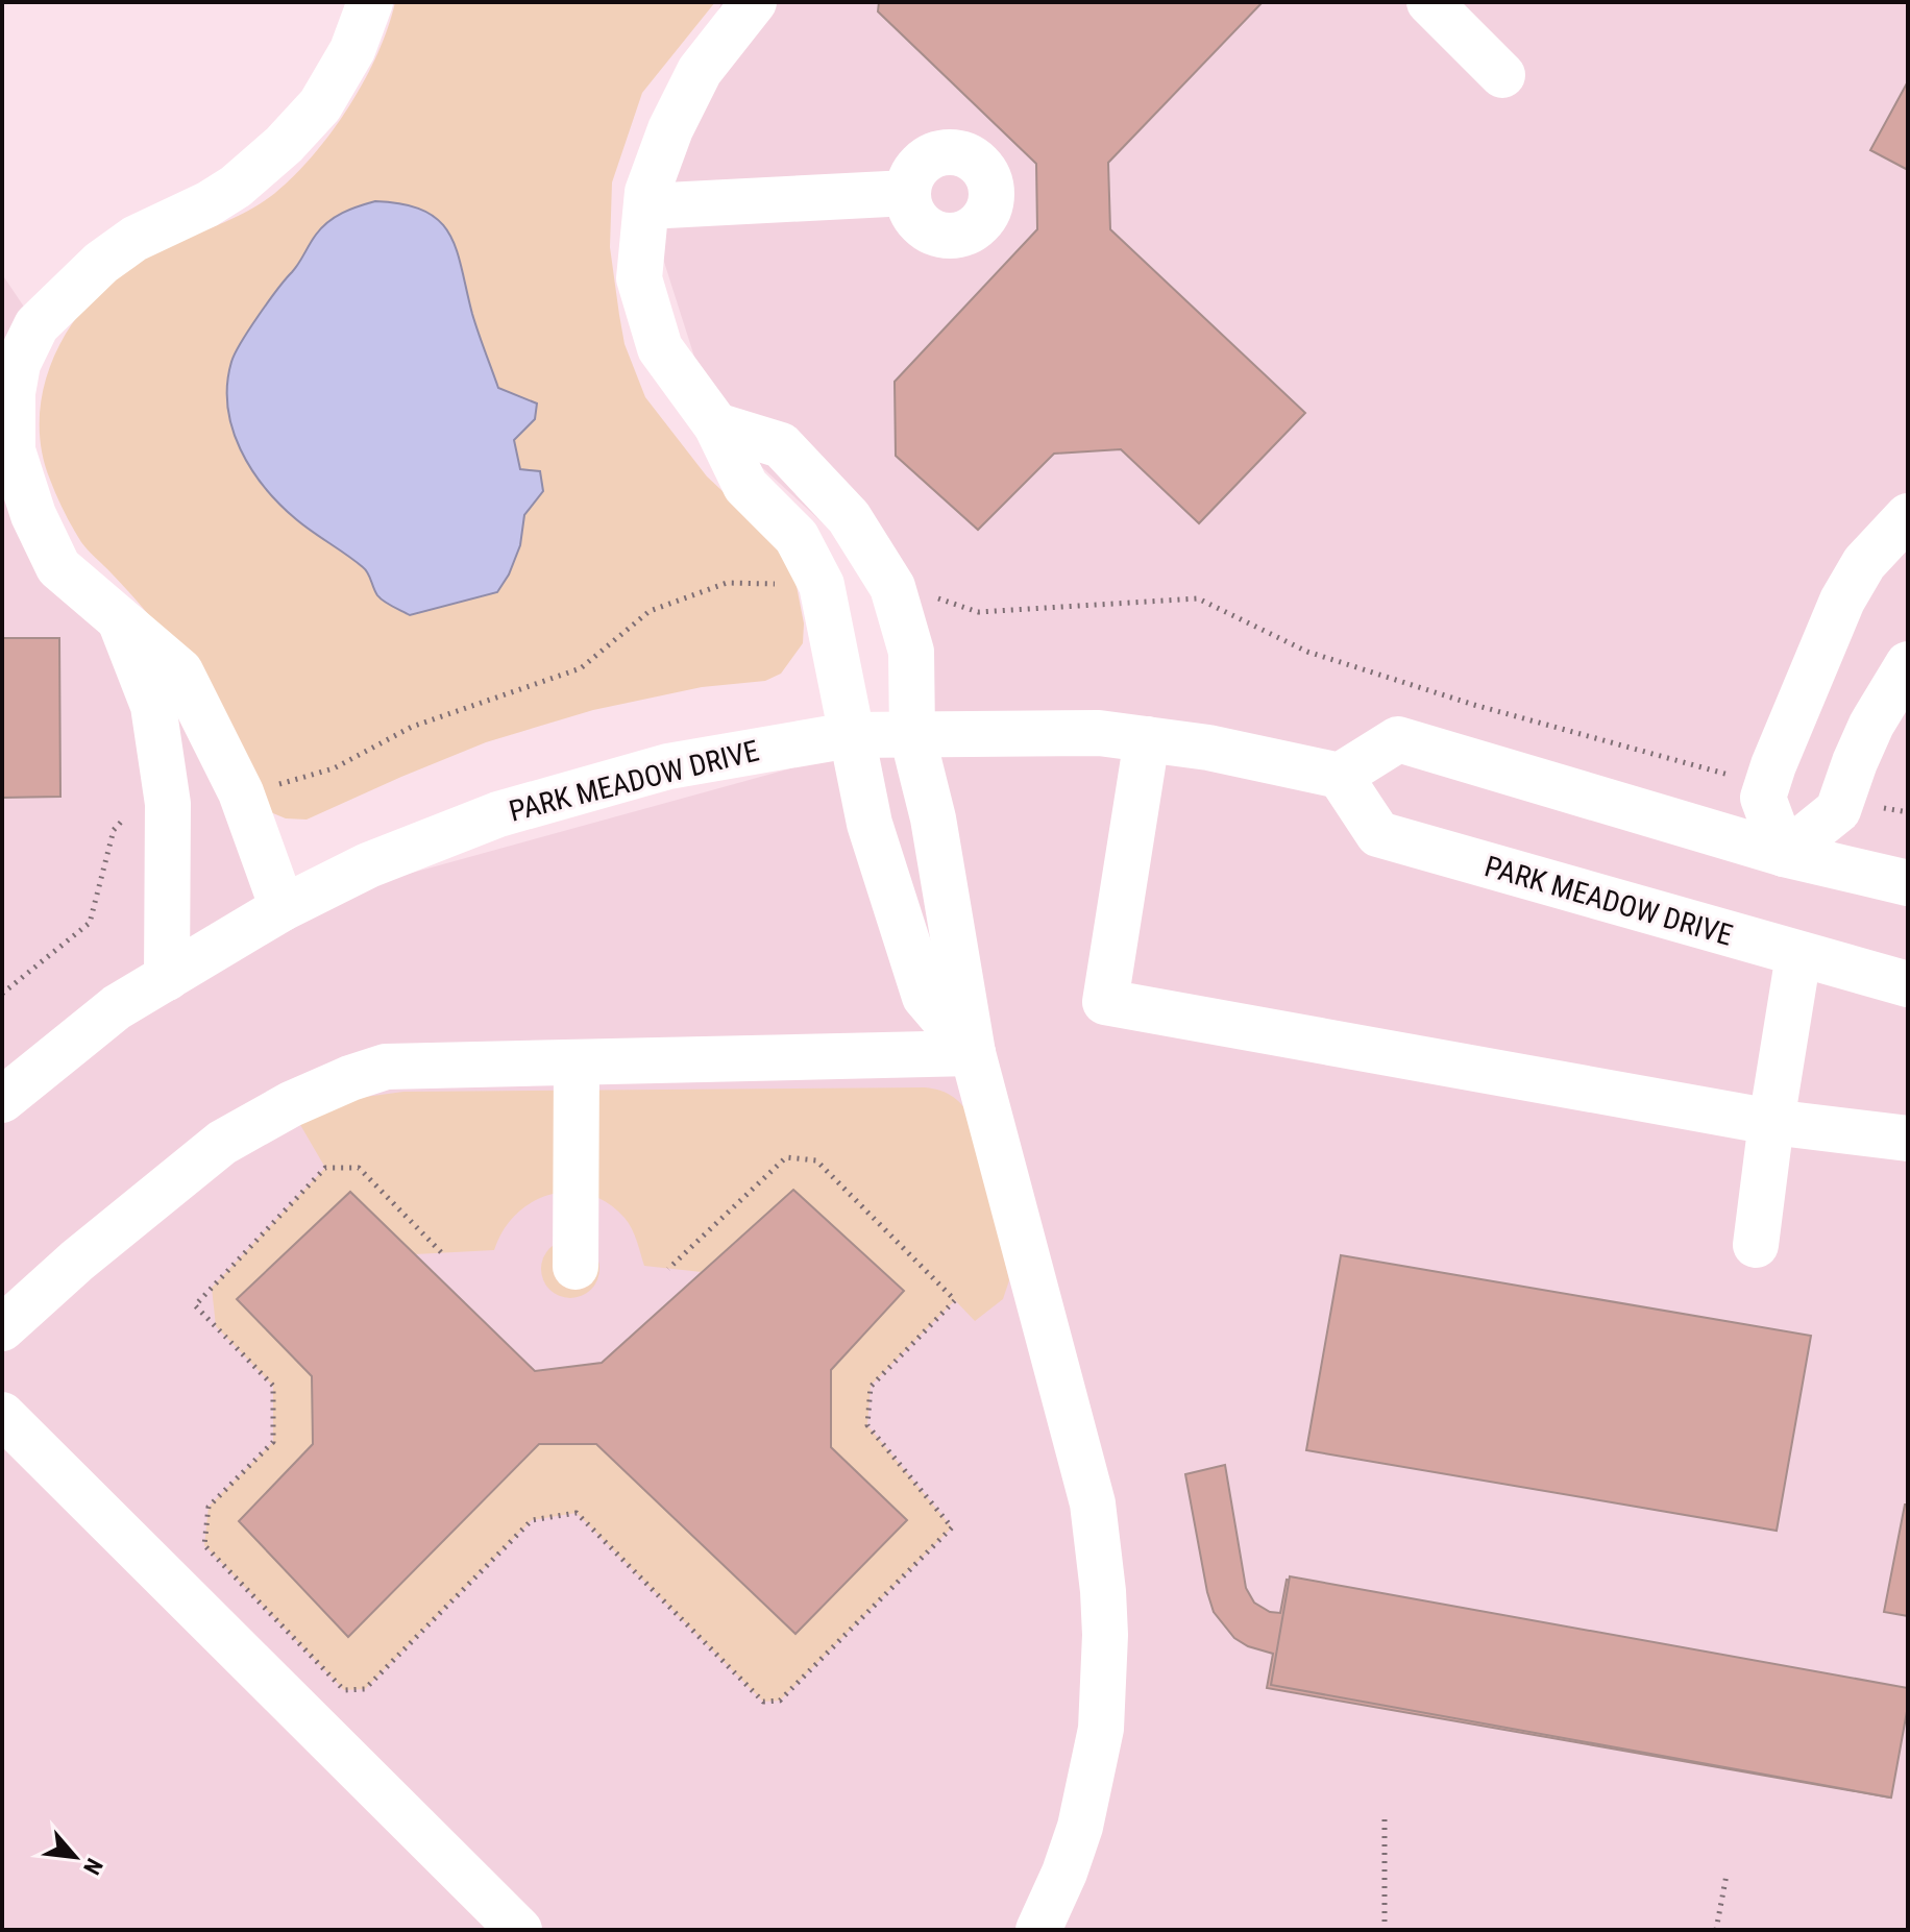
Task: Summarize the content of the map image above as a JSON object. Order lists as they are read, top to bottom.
{
  "streets": {
    "street": ["PARK MEADOW DRIVE"]
  },
  "north": "bottom right"
}
